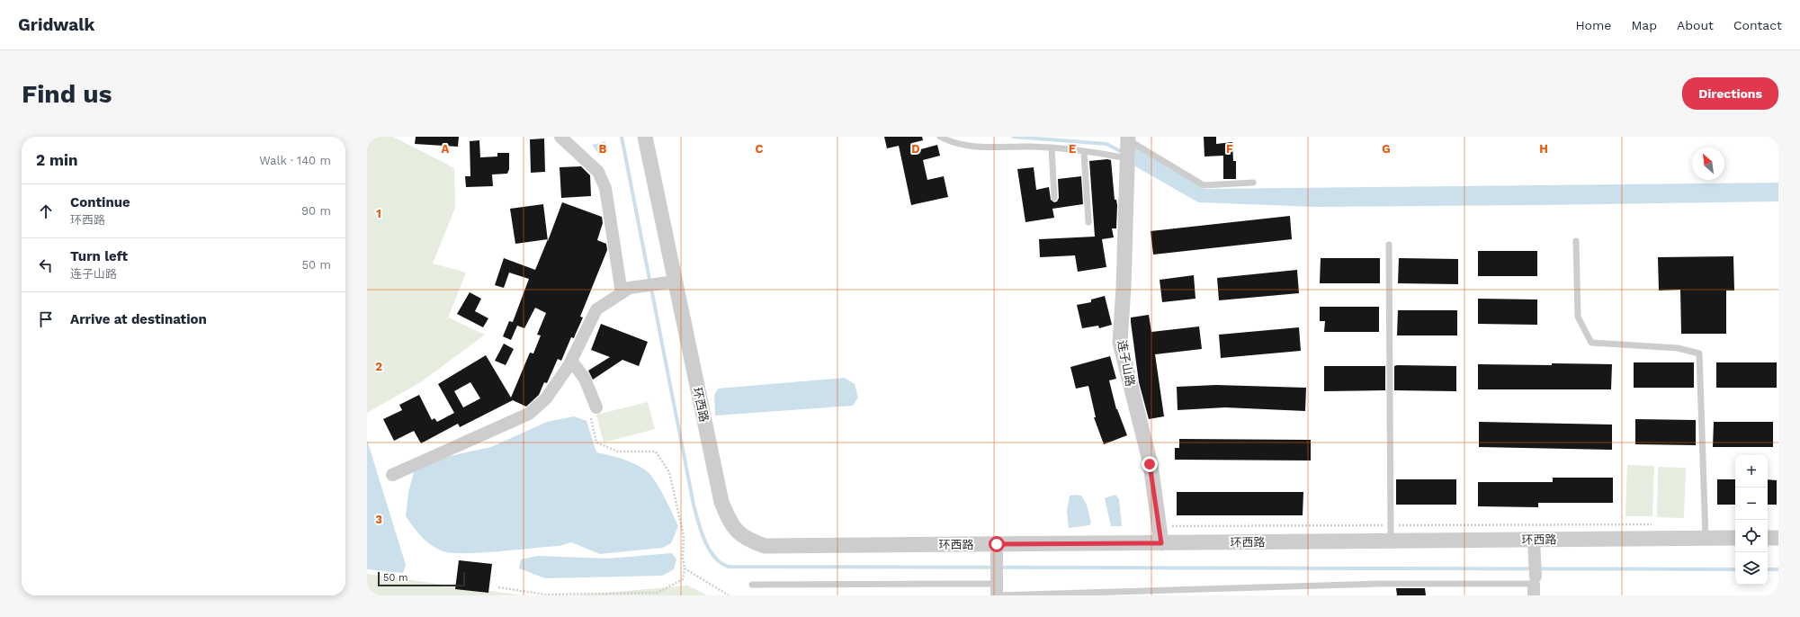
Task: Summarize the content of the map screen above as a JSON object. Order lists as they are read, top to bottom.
{
  "streets": {
    "street": ["连子山路", "环西路"]
  },
  "crossings": [
    ["连子山路", "环西路"]
  ],
  "scale_bar": "50 m",
  "north": "top left",
  "page": {
    "header": "Gridwalk",
    "nav": [
      "Home",
      "Map",
      "About",
      "Contact"
    ],
    "buttons": "Directions",
    "title": "Find us",
    "heading": ["2 min", "Walk · 140 m"],
    "list": [
      ["Continue", "环西路", "90 m"],
      ["Turn left", "连子山路", "50 m"],
      "Arrive at destination"
    ],
    "map_buttons": ["+", "−"],
    "scale": "50 m"
  },
  "grid": {
    "columns": [
      "A",
      "B",
      "C",
      "D",
      "E",
      "F",
      "G",
      "H"
    ],
    "rows": ["1", "2", "3"]
  }
}
